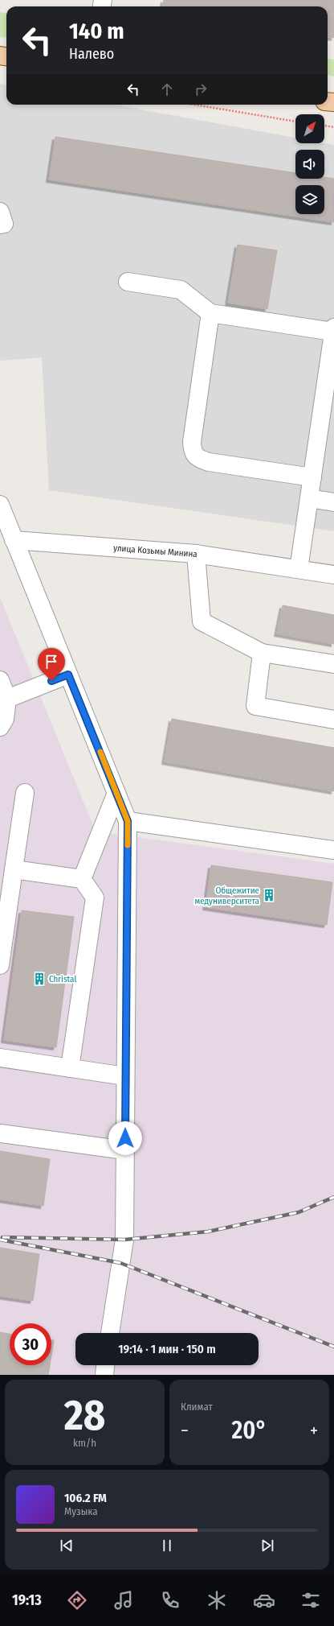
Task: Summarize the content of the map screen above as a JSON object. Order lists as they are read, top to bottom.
{
  "streets": {
    "street": ["улица Козьмы Минина"]
  },
  "places": {
    "building": ["Общежитие медуниверситета", "Christal"]
  },
  "north": "top right",
  "page": {
    "turn": ["140 m", "Налево"],
    "limit": "30",
    "trip": "19:14 · 1 мин · 150 m",
    "tile": [
      ["28", "km/h"],
      "Климат"
    ],
    "heat": ["−", "20°", "+"],
    "song": ["106.2 FM", "Музыка"],
    "tabs": "19:13"
  }
}
